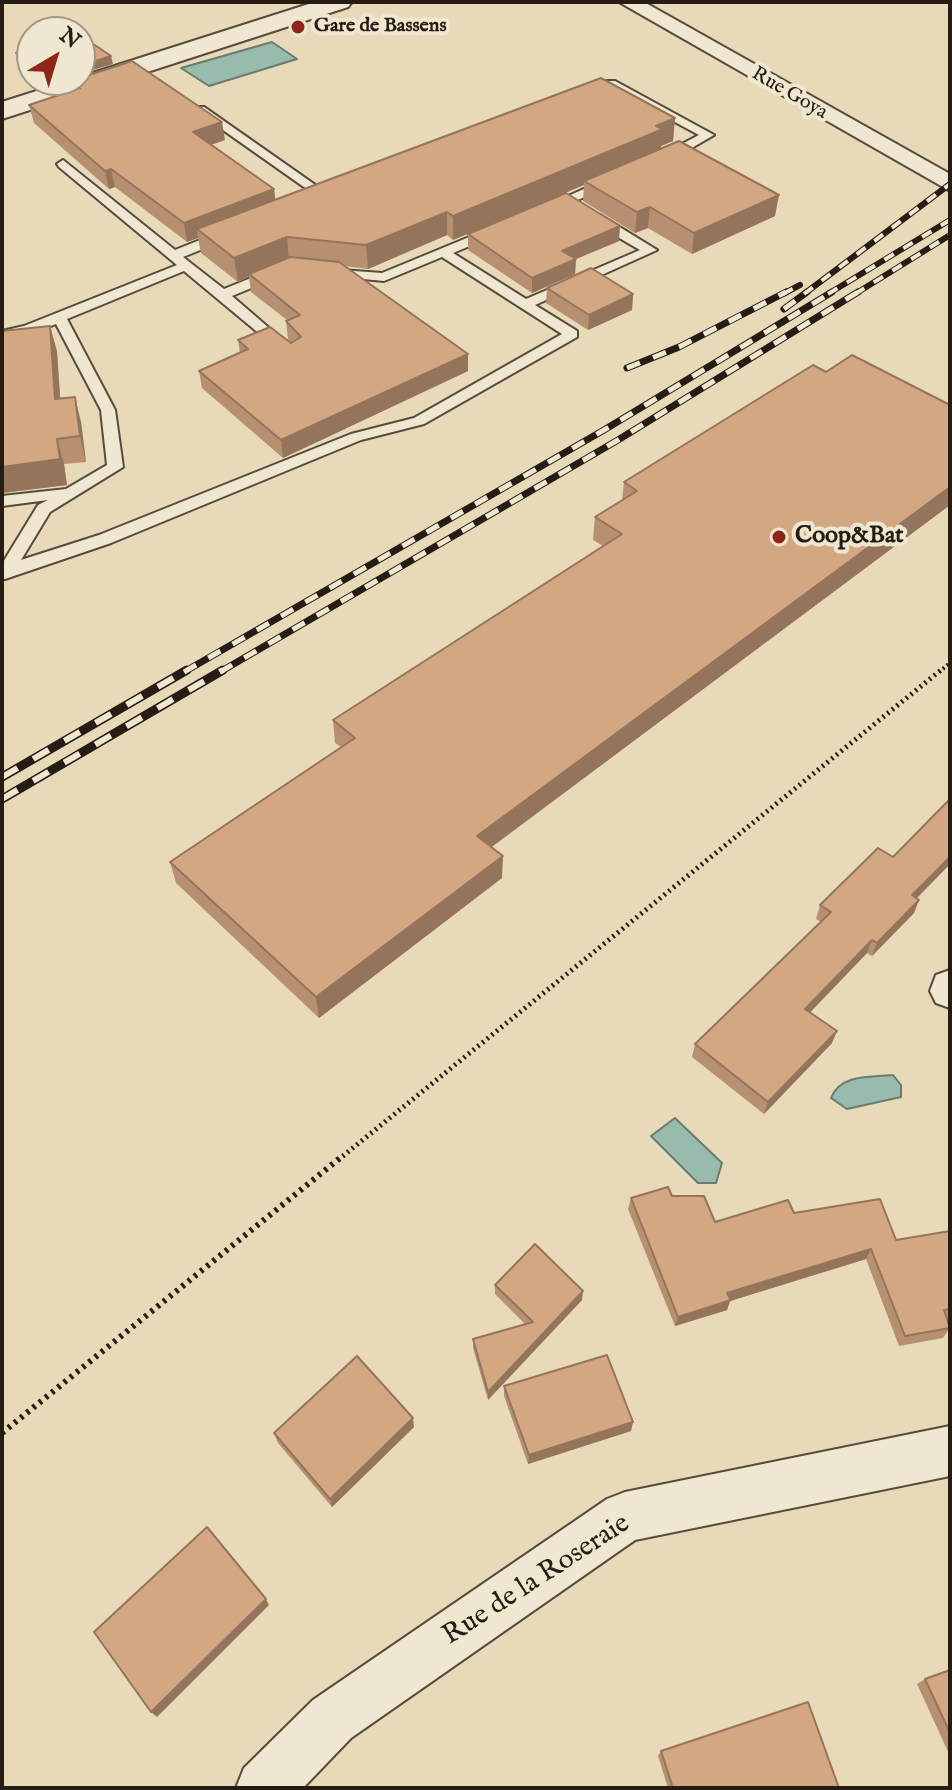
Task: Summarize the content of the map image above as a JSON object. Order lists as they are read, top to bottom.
{
  "streets": {
    "street": ["Rue Goya", "Rue de la Roseraie"]
  },
  "places": ["Gare de Bassens", "Coop&Bat"],
  "north": "top right"
}
